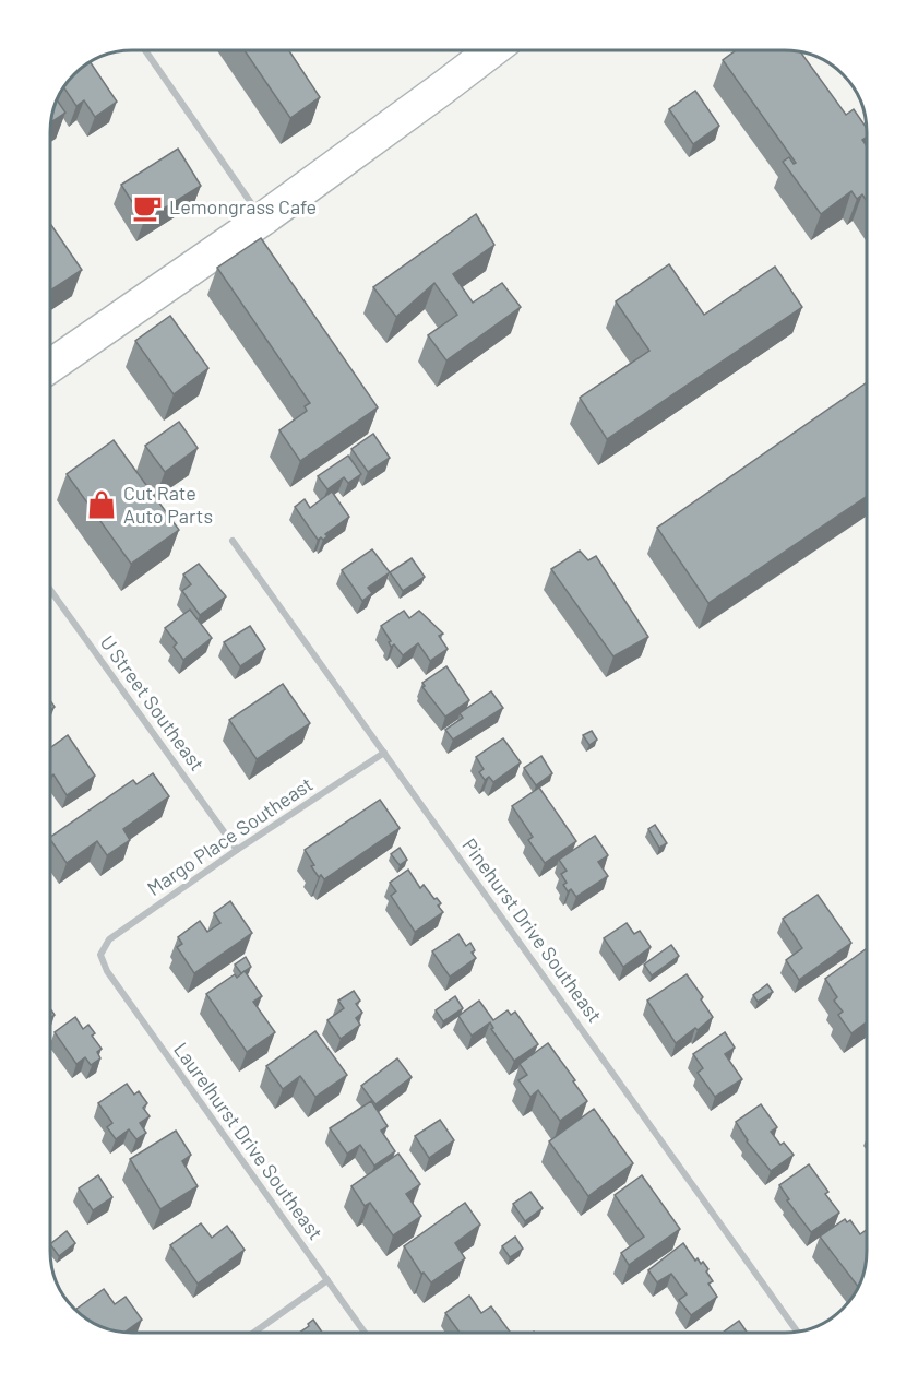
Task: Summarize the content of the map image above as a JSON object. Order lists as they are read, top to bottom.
{
  "streets": {
    "street": [
      "U Street Southeast",
      "Margo Place Southeast",
      "Pinehurst Drive Southeast",
      "Laurelhurst Drive Southeast"
    ]
  },
  "crossings": [
    ["U Street Southeast", "Margo Place Southeast"],
    ["Margo Place Southeast", "Pinehurst Drive Southeast"],
    ["Margo Place Southeast", "Laurelhurst Drive Southeast"]
  ],
  "places": {
    "cafe": ["Lemongrass Cafe"],
    "shop": ["Cut Rate Auto Parts"]
  }
}
